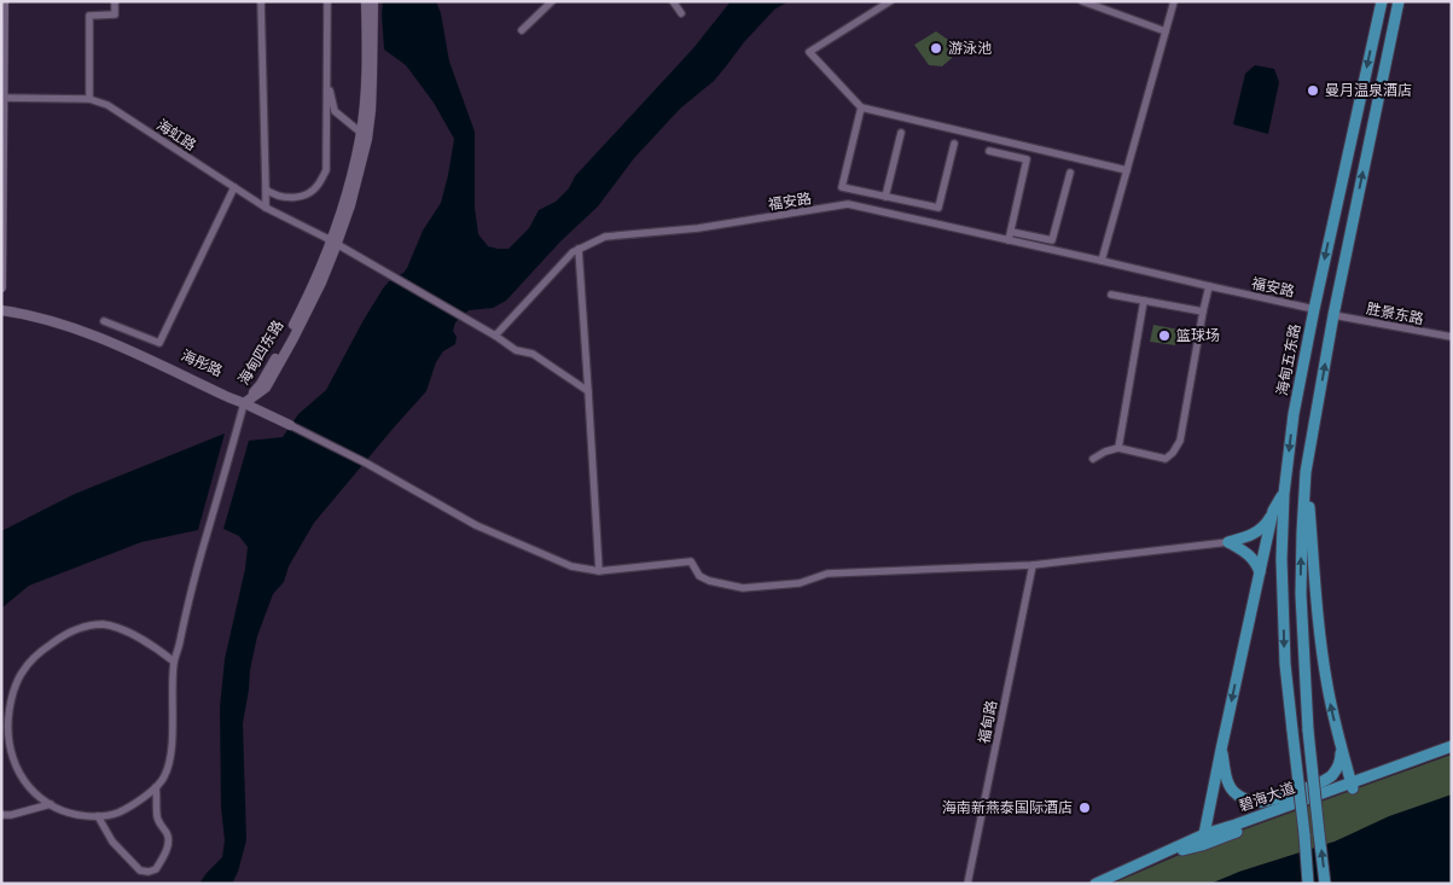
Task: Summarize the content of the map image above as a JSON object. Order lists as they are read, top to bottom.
{
  "streets": {
    "main road": [
      "海甸四东路",
      "海甸五东路",
      "海彤路",
      "碧海大道"
    ],
    "street": [
      "海虹路",
      "福安路",
      "胜景东路",
      "福甸路"
    ]
  },
  "crossings": [
    ["海虹路", "海甸四东路"],
    ["福安路", "海甸五东路"],
    ["海甸四东路", "海彤路"]
  ],
  "places": [
    "游泳池",
    "曼月温泉酒店",
    "篮球场",
    "海南新燕泰国际酒店"
  ]
}
